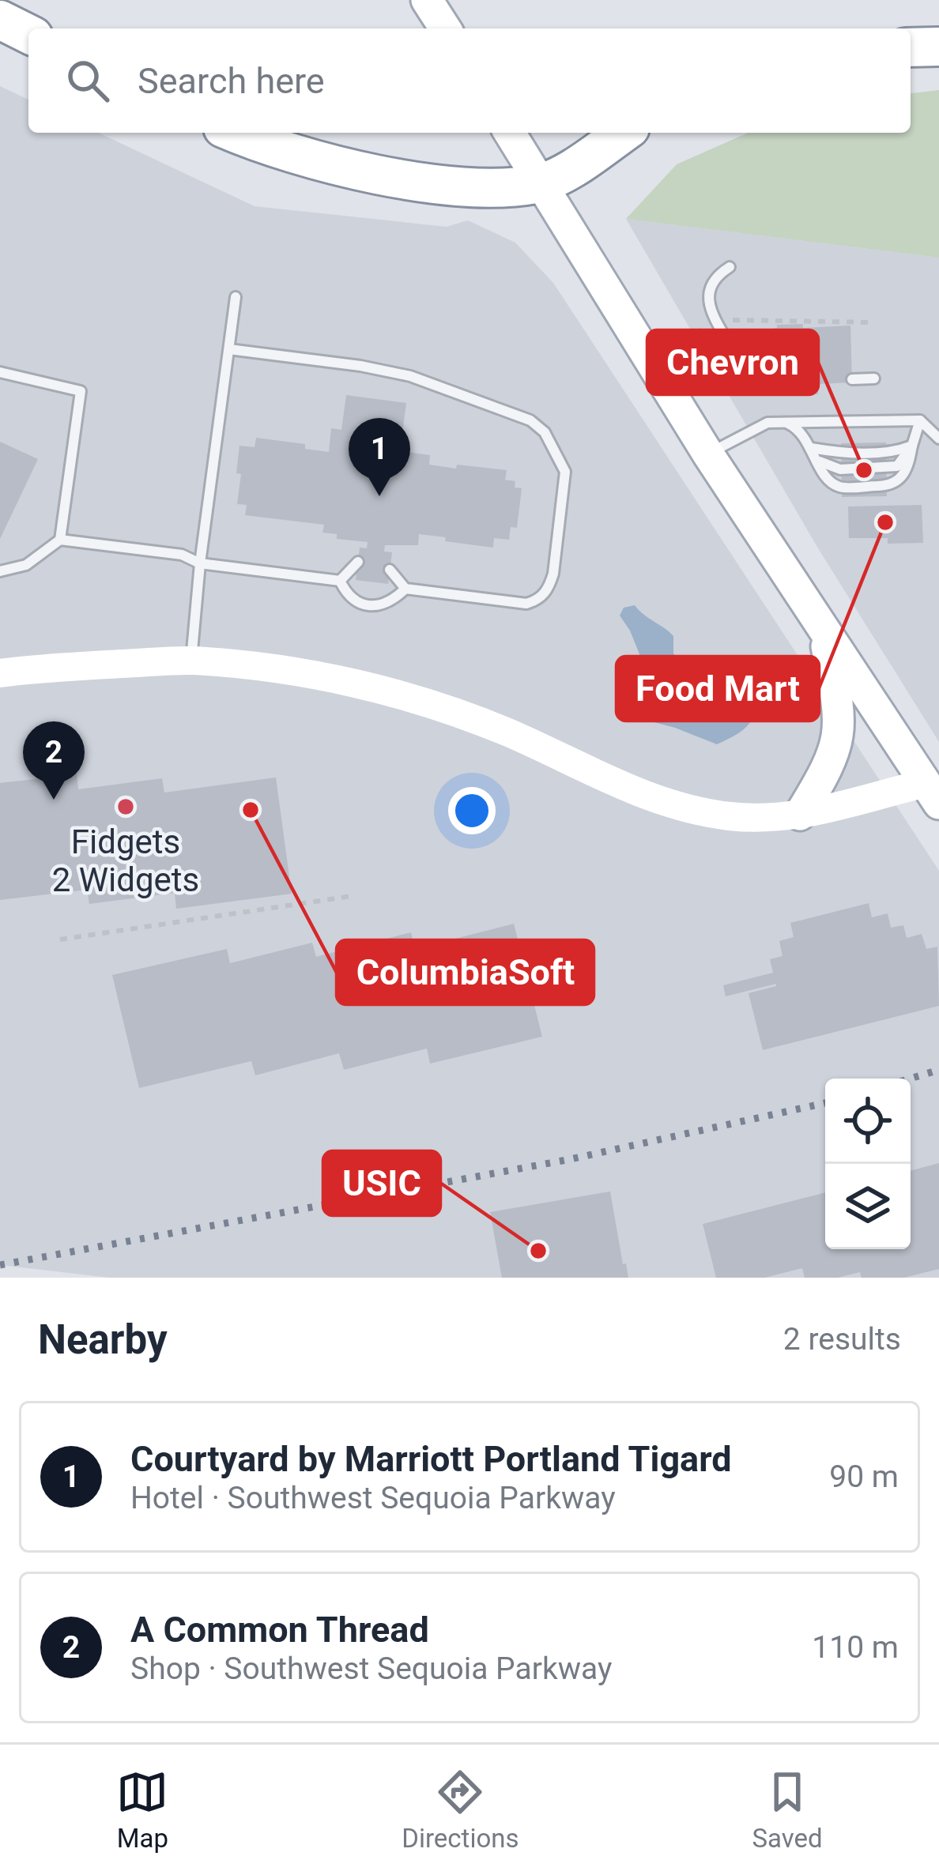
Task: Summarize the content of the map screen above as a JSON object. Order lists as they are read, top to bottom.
{
  "places": [
    "Chevron",
    "Food Mart",
    "Fidgets 2 Widgets",
    "ColumbiaSoft",
    "USIC"
  ],
  "page": {
    "search": "Search here",
    "pins": ["1", "2"],
    "heading": ["Nearby", "2 results"],
    "list": [
      {
        "mark": "1",
        "name": "Courtyard by Marriott Portland Tigard",
        "note": "Hotel · Southwest Sequoia Parkway",
        "value": "90 m"
      },
      {
        "mark": "2",
        "name": "A Common Thread",
        "note": "Shop · Southwest Sequoia Parkway",
        "value": "110 m"
      }
    ],
    "nav": ["Map", "Directions", "Saved"]
  }
}
